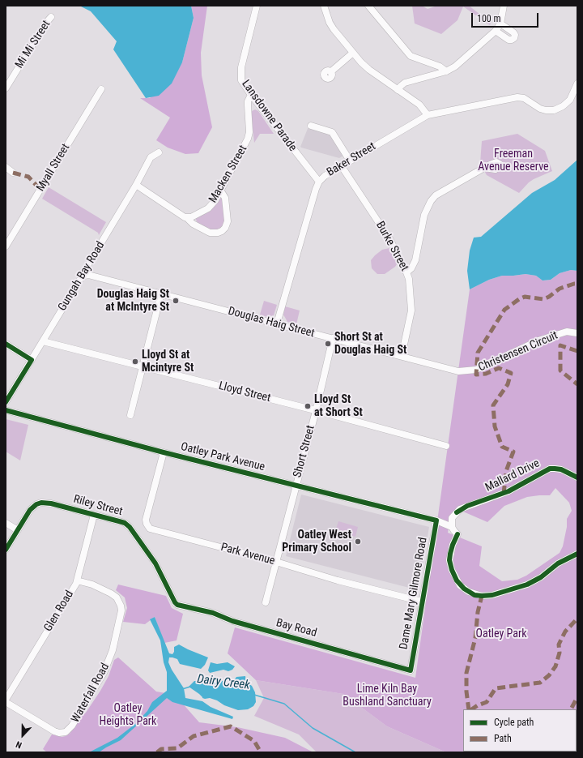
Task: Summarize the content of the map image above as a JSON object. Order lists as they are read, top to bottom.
{
  "streets": {
    "street": [
      "Mi Mi Street",
      "Lansdowne Parade",
      "Baker Street",
      "Myall Street",
      "Macken Street",
      "Burke Street",
      "Gungah Bay Road",
      "Douglas Haig Street",
      "Christensen Circuit",
      "Lloyd Street",
      "Short Street",
      "Oatley Park Avenue",
      "Mallard Drive",
      "Riley Street",
      "Park Avenue",
      "Dame Mary Gilmore Road",
      "Glen Road",
      "Bay Road",
      "Waterfall Road"
    ]
  },
  "crossings": [
    ["Lansdowne Parade", "Baker Street"],
    ["Lansdowne Parade", "Macken Street"],
    ["Baker Street", "Burke Street"],
    ["Baker Street", "Douglas Haig Street"],
    ["Burke Street", "Douglas Haig Street"],
    ["Gungah Bay Road", "Douglas Haig Street"],
    ["Gungah Bay Road", "Lloyd Street"],
    ["Douglas Haig Street", "Christensen Circuit"],
    ["Douglas Haig Street", "Short Street"],
    ["Lloyd Street", "Short Street"],
    ["Short Street", "Oatley Park Avenue"],
    ["Short Street", "Park Avenue"],
    ["Oatley Park Avenue", "Park Avenue"],
    ["Oatley Park Avenue", "Dame Mary Gilmore Road"],
    ["Riley Street", "Glen Road"],
    ["Riley Street", "Bay Road"],
    ["Park Avenue", "Dame Mary Gilmore Road"],
    ["Dame Mary Gilmore Road", "Bay Road"],
    ["Glen Road", "Waterfall Road"]
  ],
  "water": ["Dairy Creek"],
  "parks": [
    "Freeman Avenue Reserve",
    "Oatley Park",
    "Lime Kiln Bay Bushland Sanctuary",
    "Oatley Heights Park"
  ],
  "places": [
    "Douglas Haig St at McIntyre St",
    "Short St at Douglas Haig St",
    "Lloyd St at Mcintyre St",
    "Lloyd St at Short St",
    "Oatley West Primary School"
  ],
  "legend": ["Cycle path", "Path"],
  "scale_bar": "100 m",
  "north": "bottom"
}
